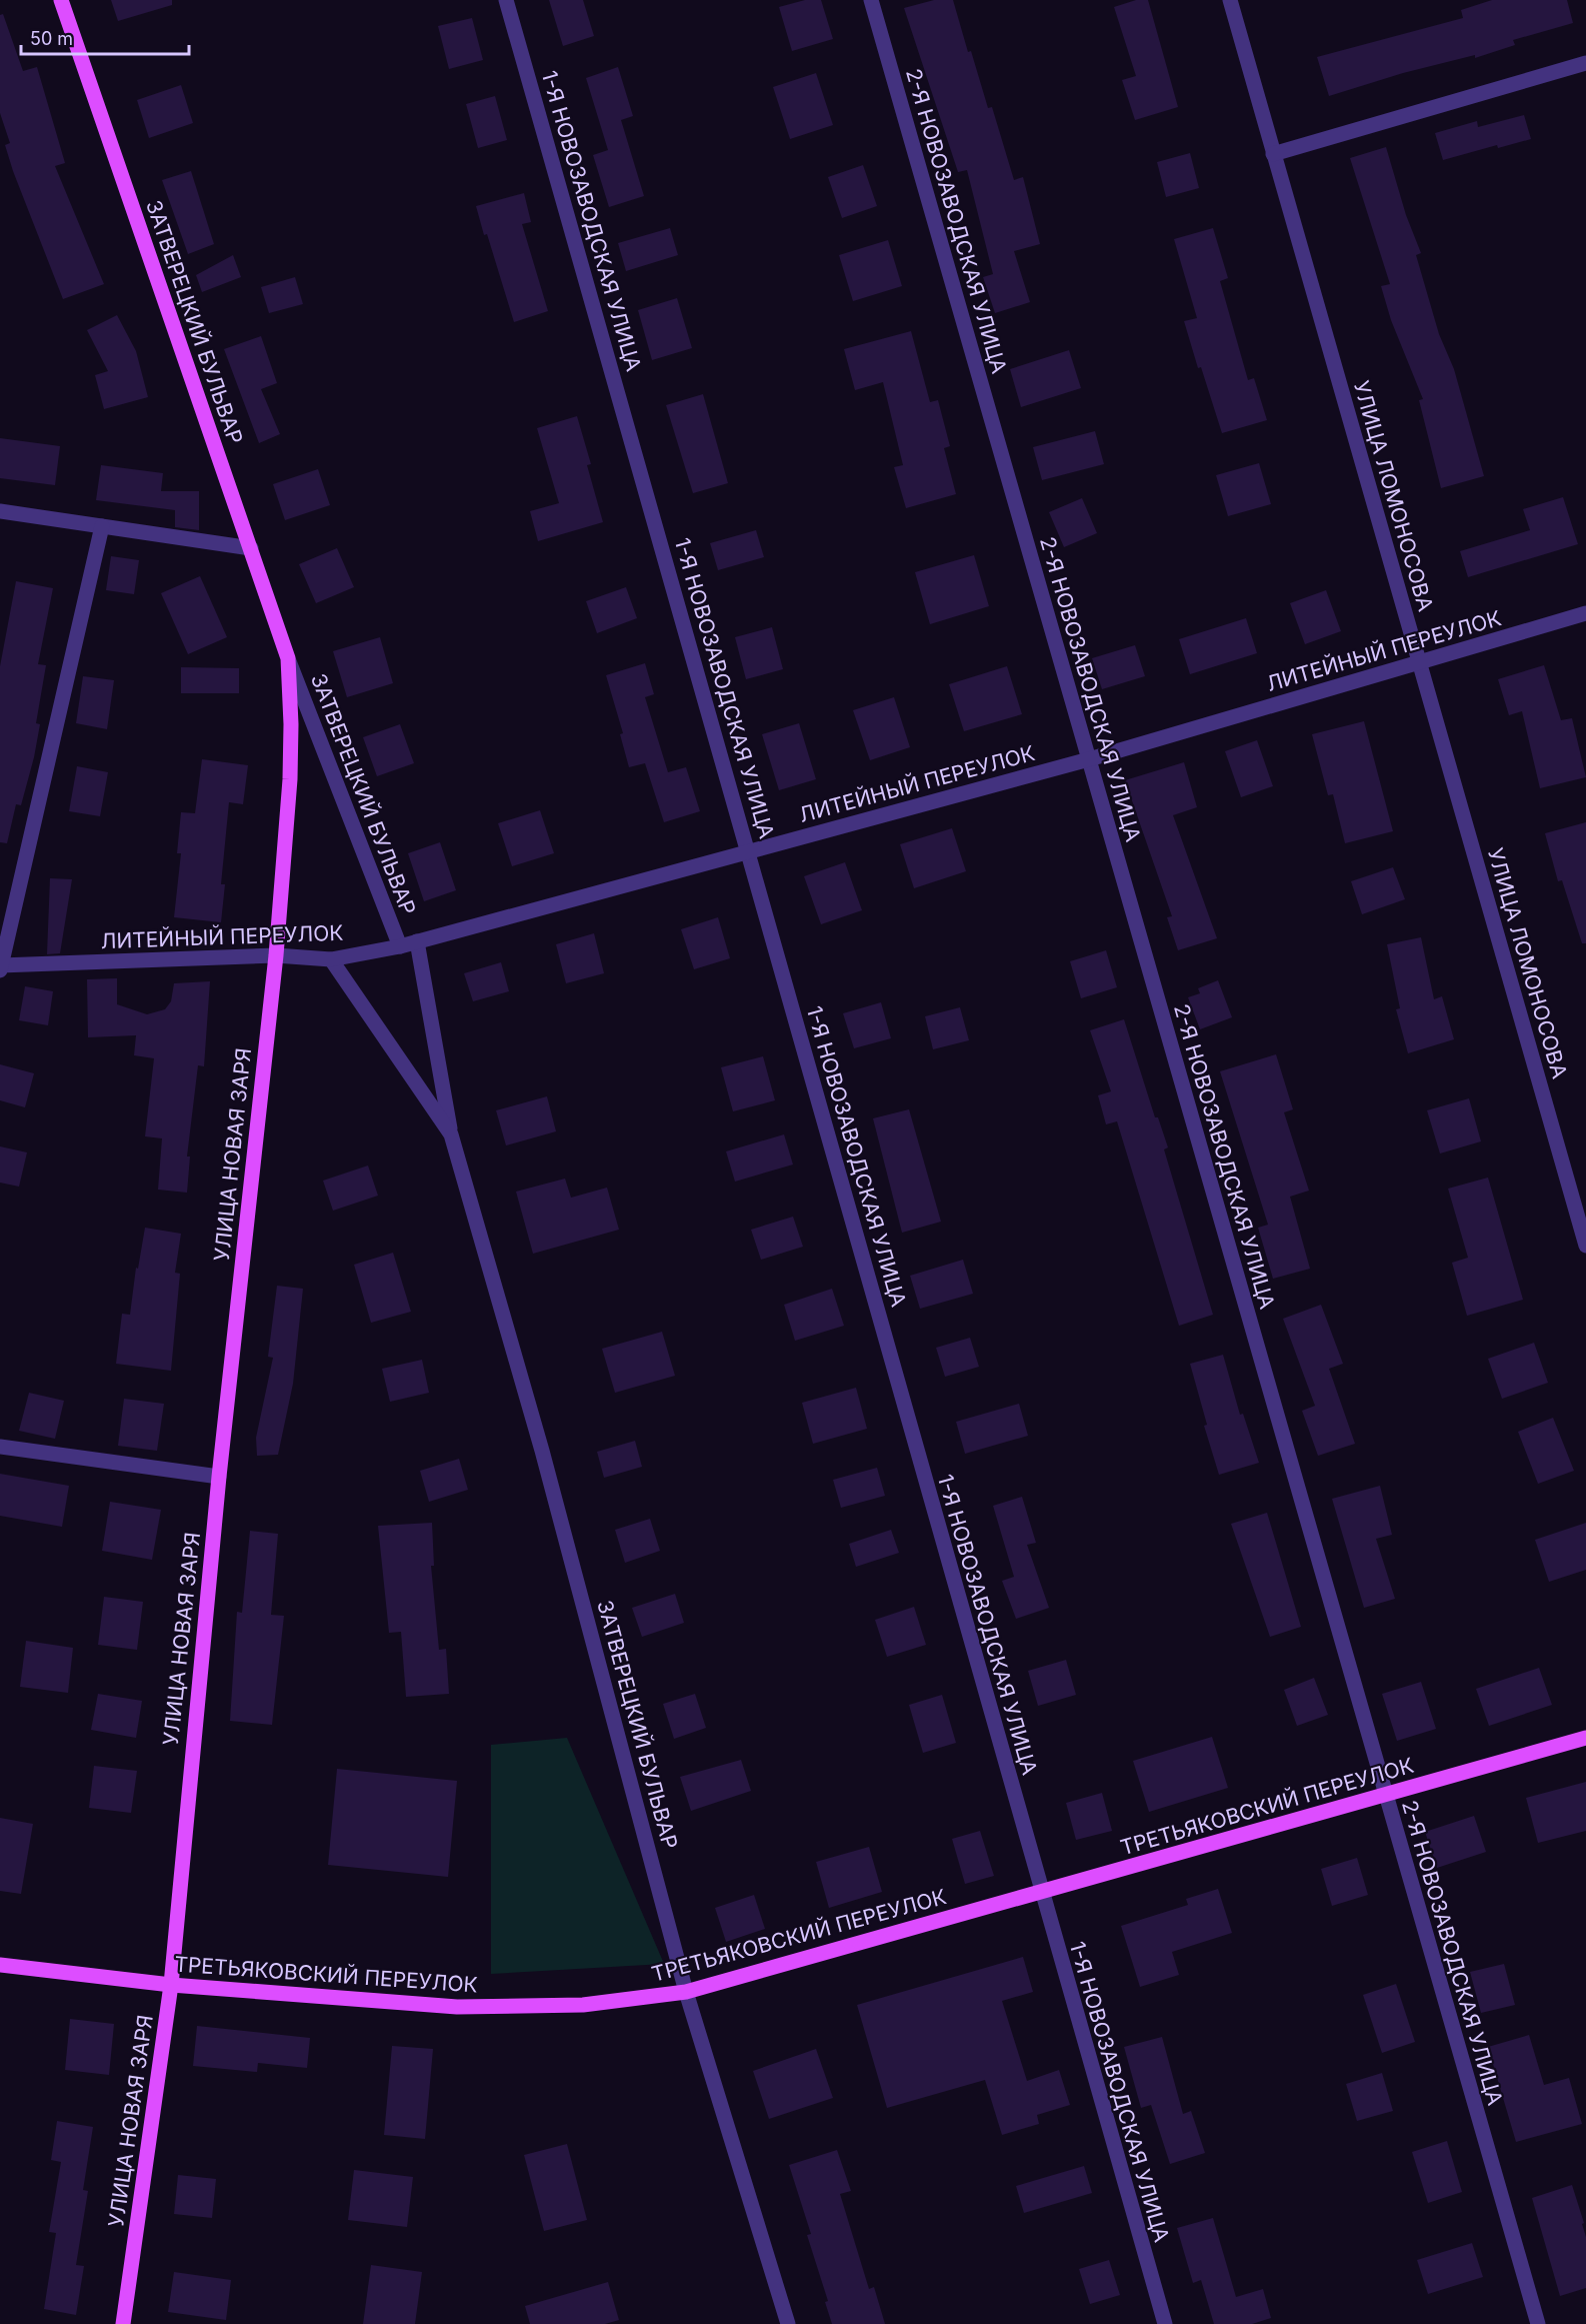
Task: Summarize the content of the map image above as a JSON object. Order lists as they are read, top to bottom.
{
  "streets": {
    "main road": ["ЗАТВЕРЕЦКИЙ БУЛЬВАР", "УЛИЦА НОВАЯ ЗАРЯ", "ТРЕТЬЯКОВСКИЙ ПЕРЕУЛОК"],
    "street": [
      "1-Я НОВОЗАВОДСКАЯ УЛИЦА",
      "2-Я НОВОЗАВОДСКАЯ УЛИЦА",
      "УЛИЦА ЛОМОНОСОВА",
      "ЛИТЕЙНЫЙ ПЕРЕУЛОК"
    ]
  },
  "crossings": [
    ["1-Я НОВОЗАВОДСКАЯ УЛИЦА", "ЛИТЕЙНЫЙ ПЕРЕУЛОК"],
    ["1-Я НОВОЗАВОДСКАЯ УЛИЦА", "ТРЕТЬЯКОВСКИЙ ПЕРЕУЛОК"],
    ["2-Я НОВОЗАВОДСКАЯ УЛИЦА", "ЛИТЕЙНЫЙ ПЕРЕУЛОК"],
    ["2-Я НОВОЗАВОДСКАЯ УЛИЦА", "ТРЕТЬЯКОВСКИЙ ПЕРЕУЛОК"],
    ["ЗАТВЕРЕЦКИЙ БУЛЬВАР", "ЛИТЕЙНЫЙ ПЕРЕУЛОК"],
    ["ЗАТВЕРЕЦКИЙ БУЛЬВАР", "УЛИЦА НОВАЯ ЗАРЯ"],
    ["ЗАТВЕРЕЦКИЙ БУЛЬВАР", "ТРЕТЬЯКОВСКИЙ ПЕРЕУЛОК"],
    ["УЛИЦА ЛОМОНОСОВА", "ЛИТЕЙНЫЙ ПЕРЕУЛОК"],
    ["ЛИТЕЙНЫЙ ПЕРЕУЛОК", "УЛИЦА НОВАЯ ЗАРЯ"],
    ["УЛИЦА НОВАЯ ЗАРЯ", "ТРЕТЬЯКОВСКИЙ ПЕРЕУЛОК"]
  ],
  "scale_bar": "50 m"
}
